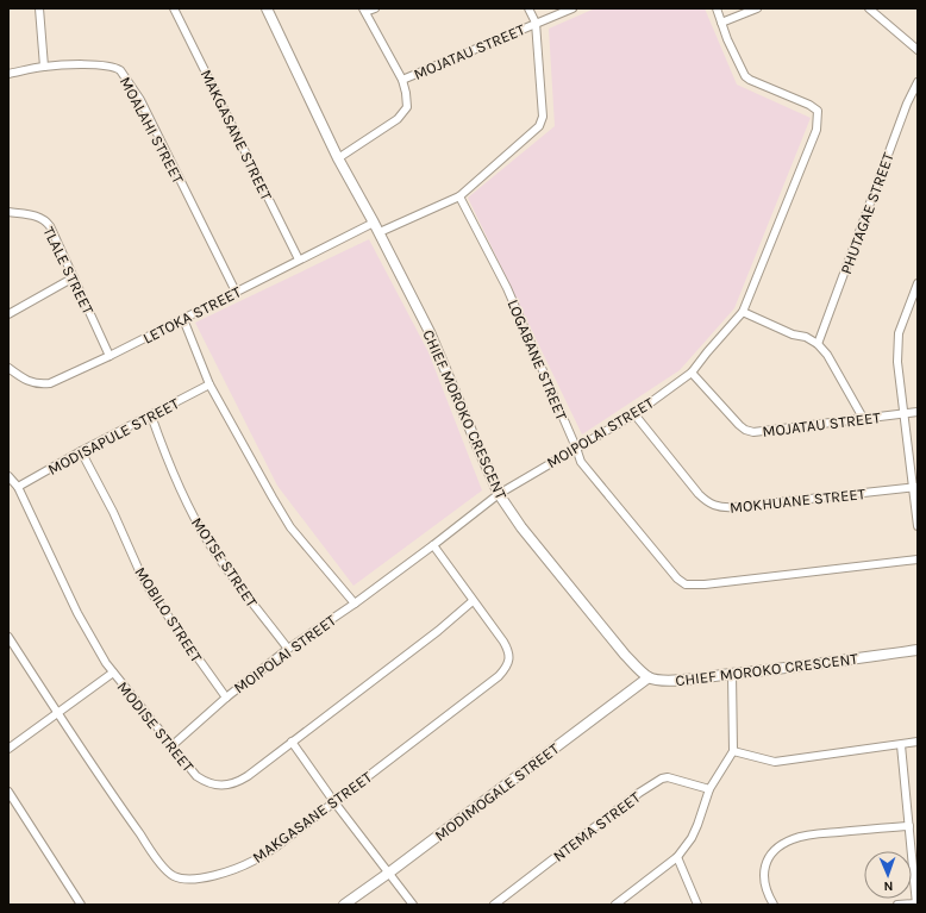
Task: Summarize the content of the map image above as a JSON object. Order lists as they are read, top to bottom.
{
  "streets": {
    "street": [
      "MOJATAU STREET",
      "MOALAHI STREET",
      "MAKGASANE STREET",
      "PHUTAGAE STREET",
      "TLALE STREET",
      "LETOKA STREET",
      "LOGABANE STREET",
      "CHIEF MOROKO CRESCENT",
      "MOIPOLAI STREET",
      "MODISAPULE STREET",
      "MOKHUANE STREET",
      "MOTSE STREET",
      "MOBILO STREET",
      "MODISE STREET",
      "MODIMOGALE STREET",
      "NTEMA STREET"
    ]
  },
  "crossings": [
    ["MOJATAU STREET", "MOIPOLAI STREET"],
    ["MOALAHI STREET", "LETOKA STREET"],
    ["MAKGASANE STREET", "LETOKA STREET"],
    ["MAKGASANE STREET", "MOIPOLAI STREET"],
    ["MAKGASANE STREET", "MODISE STREET"],
    ["TLALE STREET", "LETOKA STREET"],
    ["LETOKA STREET", "CHIEF MOROKO CRESCENT"],
    ["LOGABANE STREET", "MOIPOLAI STREET"],
    ["CHIEF MOROKO CRESCENT", "MOIPOLAI STREET"],
    ["CHIEF MOROKO CRESCENT", "MODIMOGALE STREET"],
    ["MOIPOLAI STREET", "MOKHUANE STREET"],
    ["MOIPOLAI STREET", "MOTSE STREET"],
    ["MOIPOLAI STREET", "MOBILO STREET"],
    ["MOIPOLAI STREET", "MODISE STREET"],
    ["MODISAPULE STREET", "MOTSE STREET"],
    ["MODISAPULE STREET", "MOBILO STREET"],
    ["MODISAPULE STREET", "MODISE STREET"]
  ],
  "north": "bottom"
}
